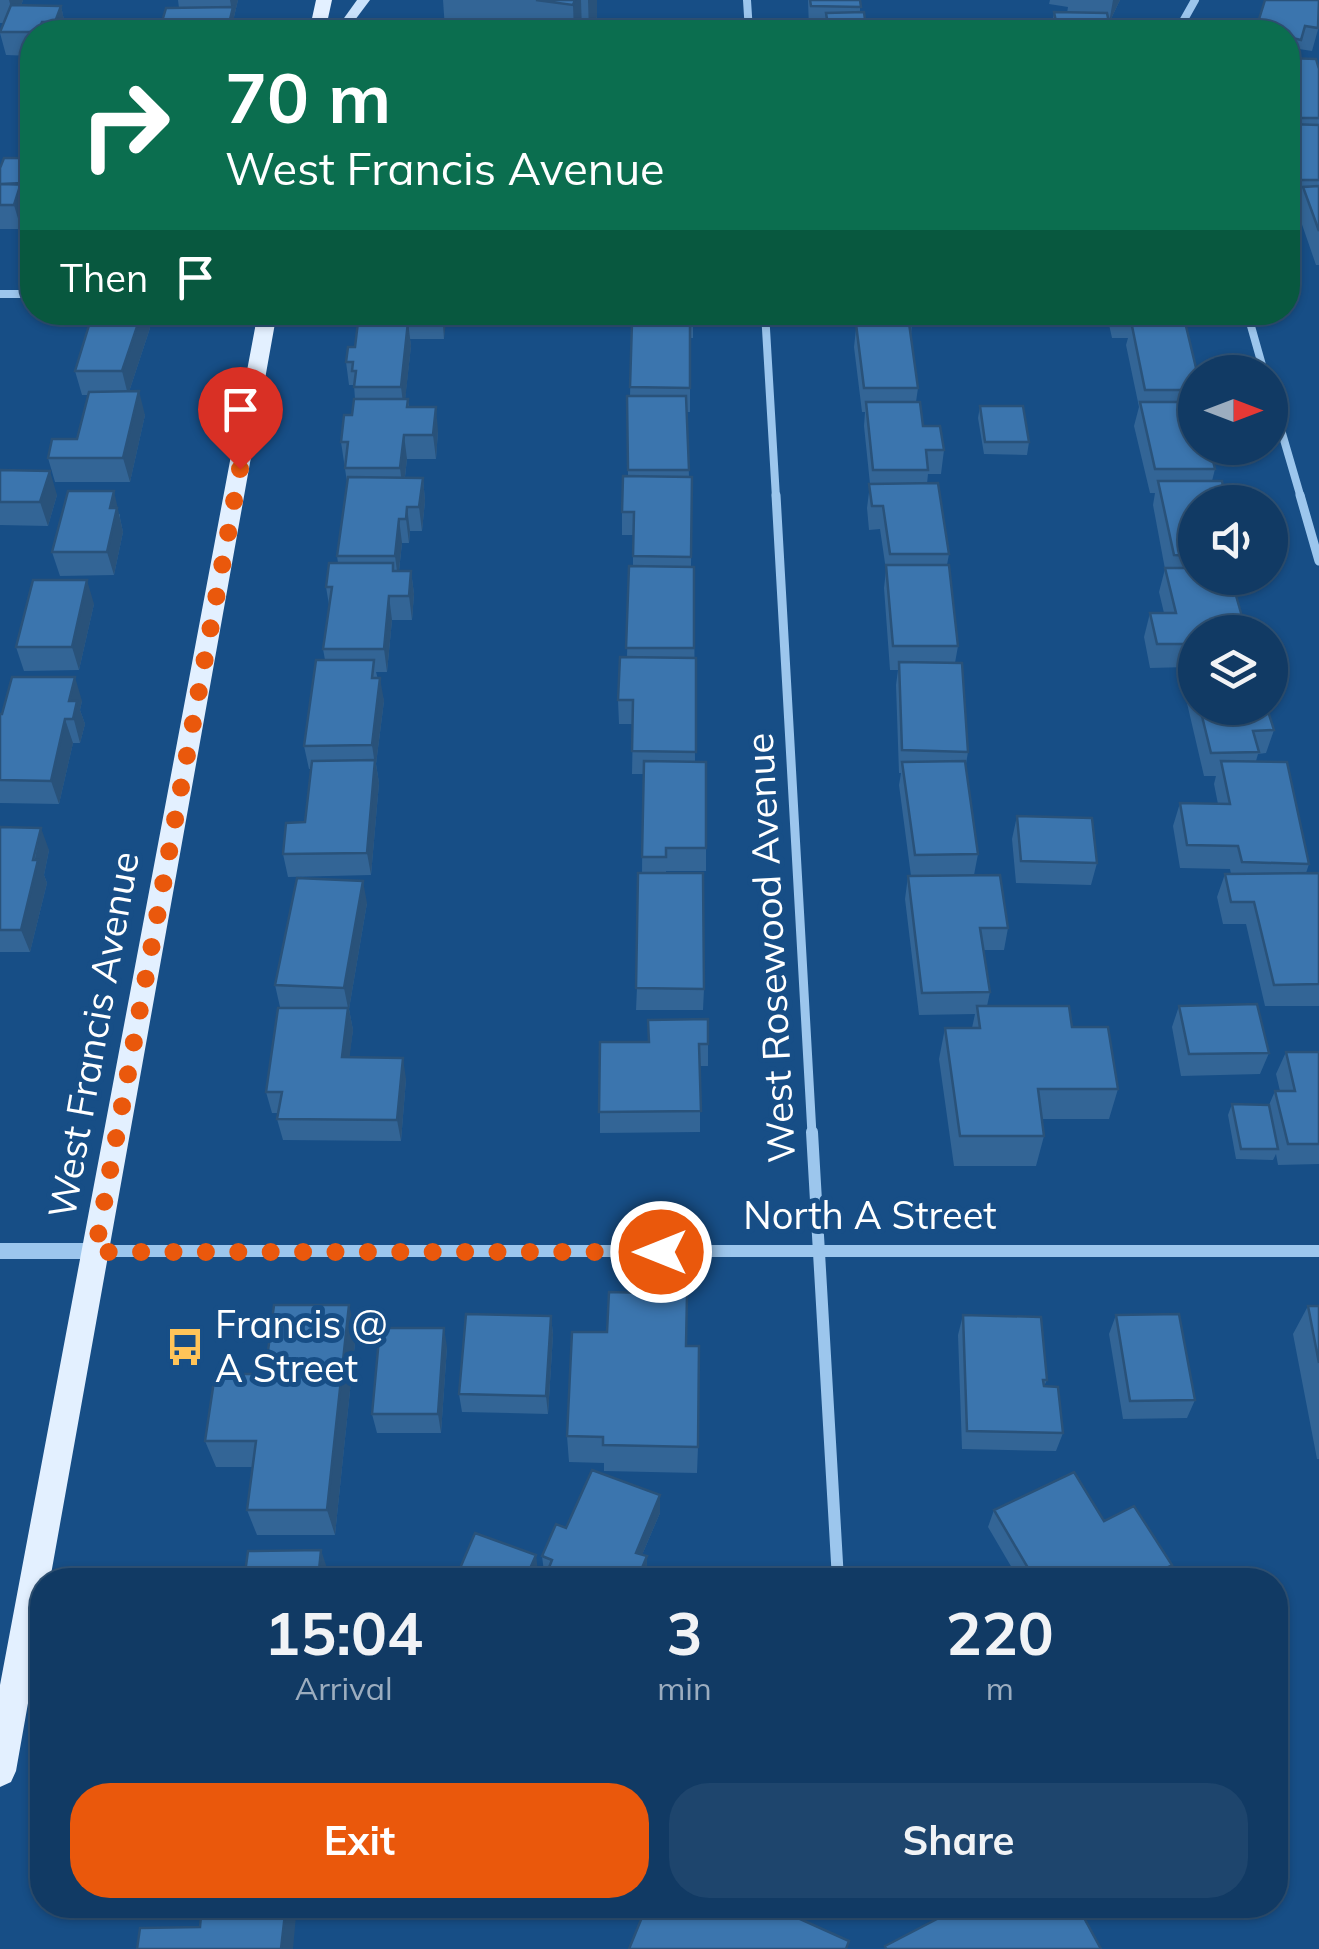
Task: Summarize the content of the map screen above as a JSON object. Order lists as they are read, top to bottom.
{
  "streets": {
    "main road": ["West Francis Avenue"],
    "street": ["West Rosewood Avenue", "North A Street"]
  },
  "crossings": [
    ["West Rosewood Avenue", "North A Street"],
    ["West Francis Avenue", "North A Street"]
  ],
  "places": {
    "bus stop": ["Francis @ A Street"]
  },
  "north": "right",
  "page": {
    "turn": ["70 m", "West Francis Avenue"],
    "then": "Then",
    "eta": [
      "15:04",
      "Arrival",
      "3",
      "min",
      "220",
      "m"
    ],
    "buttons": ["Exit", "Share"]
  }
}
